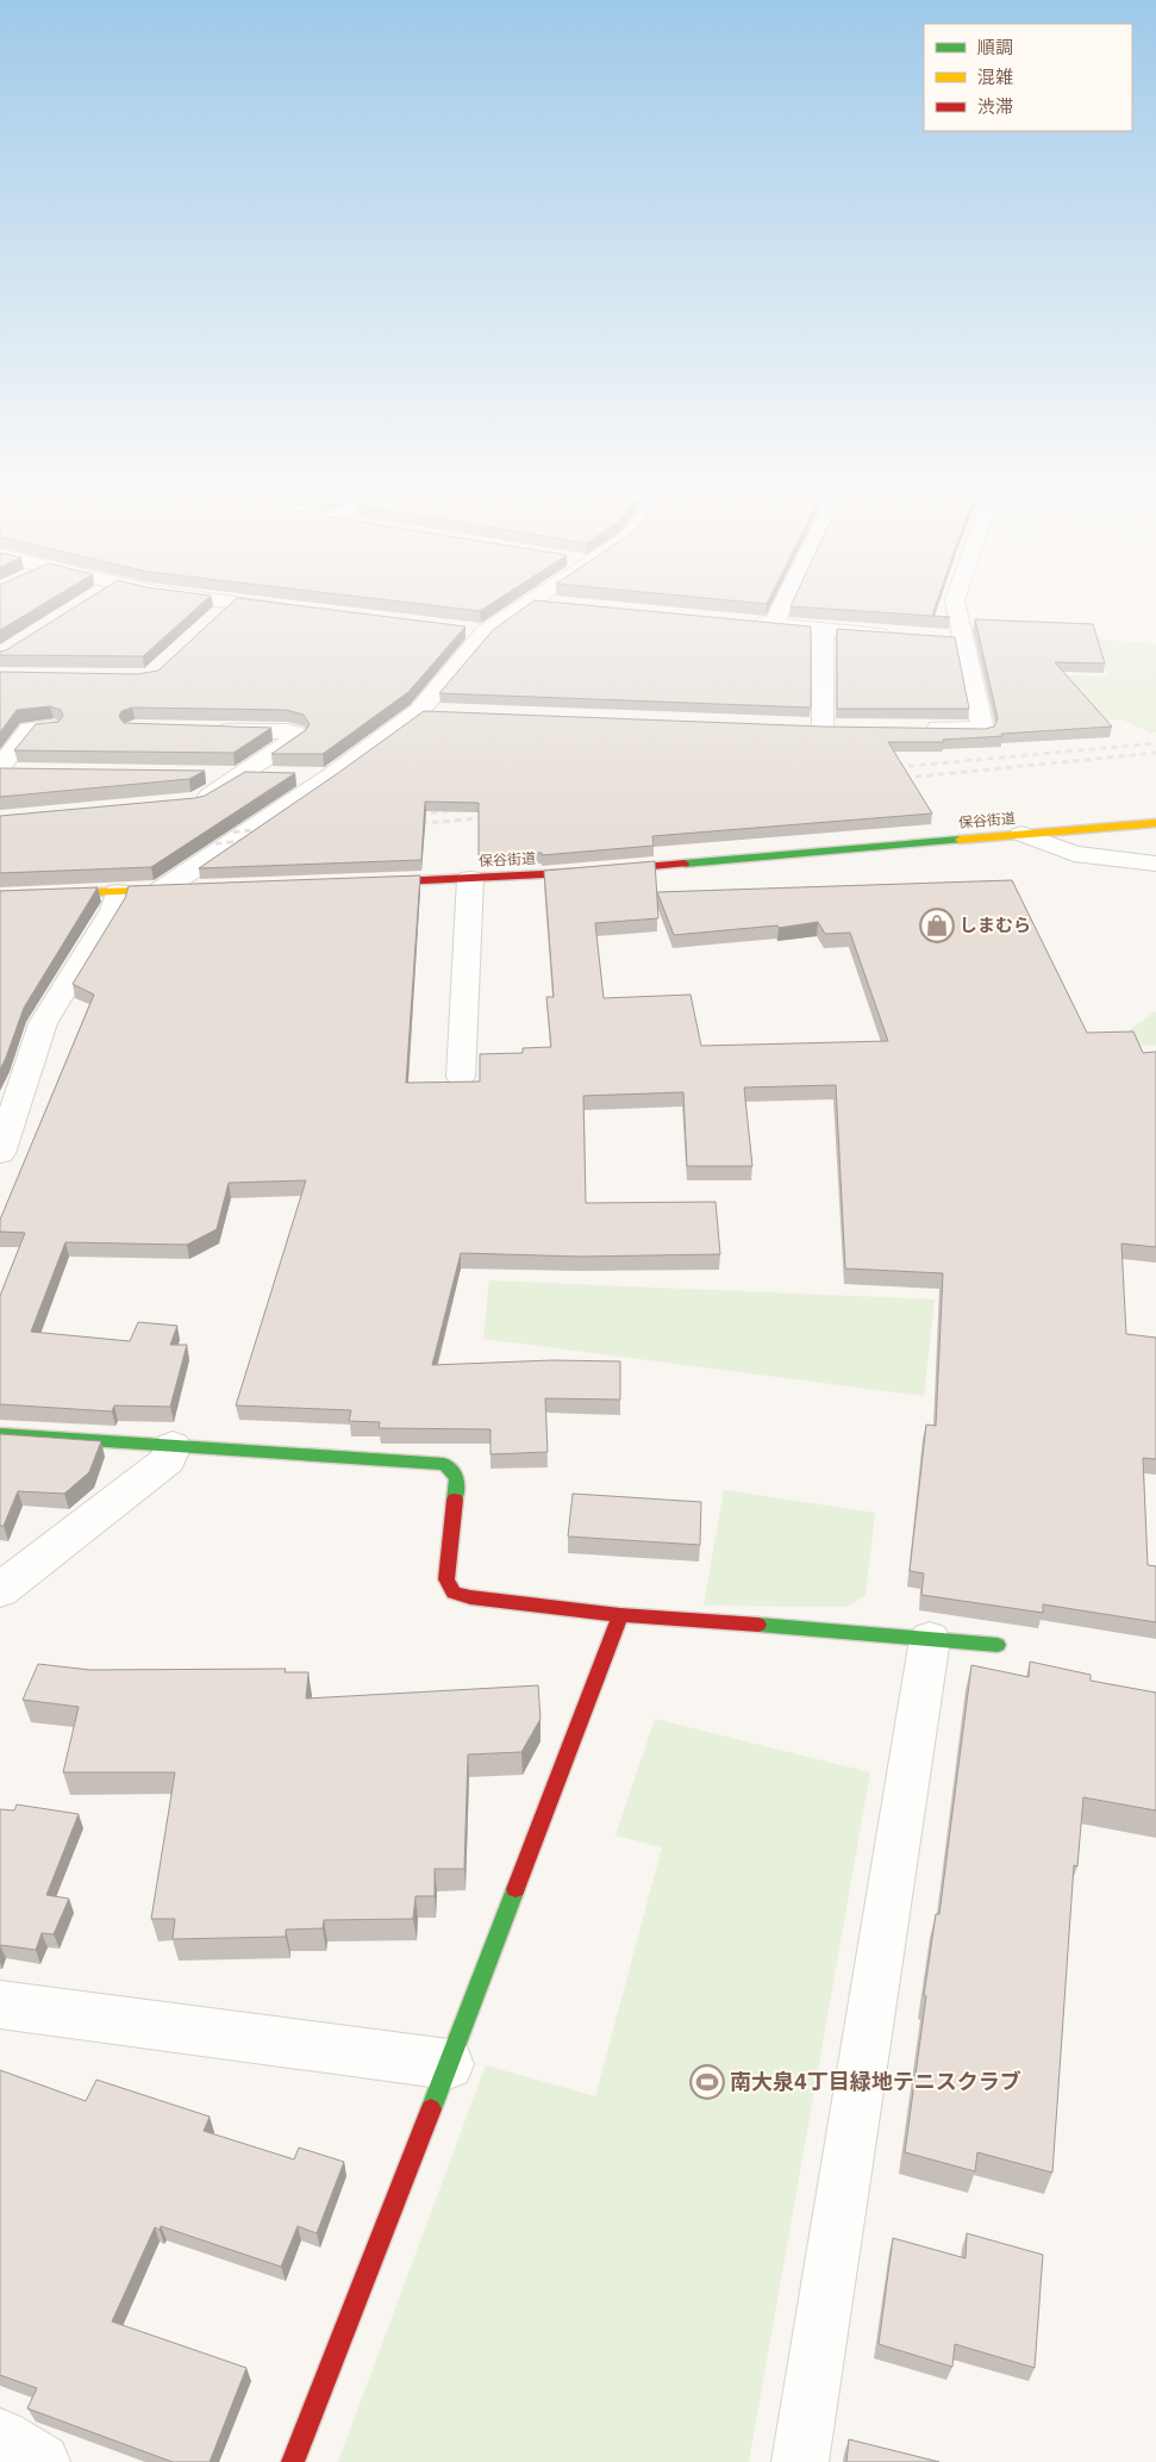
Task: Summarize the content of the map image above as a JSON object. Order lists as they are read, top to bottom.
{
  "streets": {
    "street": ["保谷街道"]
  },
  "places": {
    "shop": ["しまむら"],
    "sports": ["南大泉4丁目緑地テニスクラブ"]
  },
  "legend": ["順調", "混雑", "渋滞"]
}
